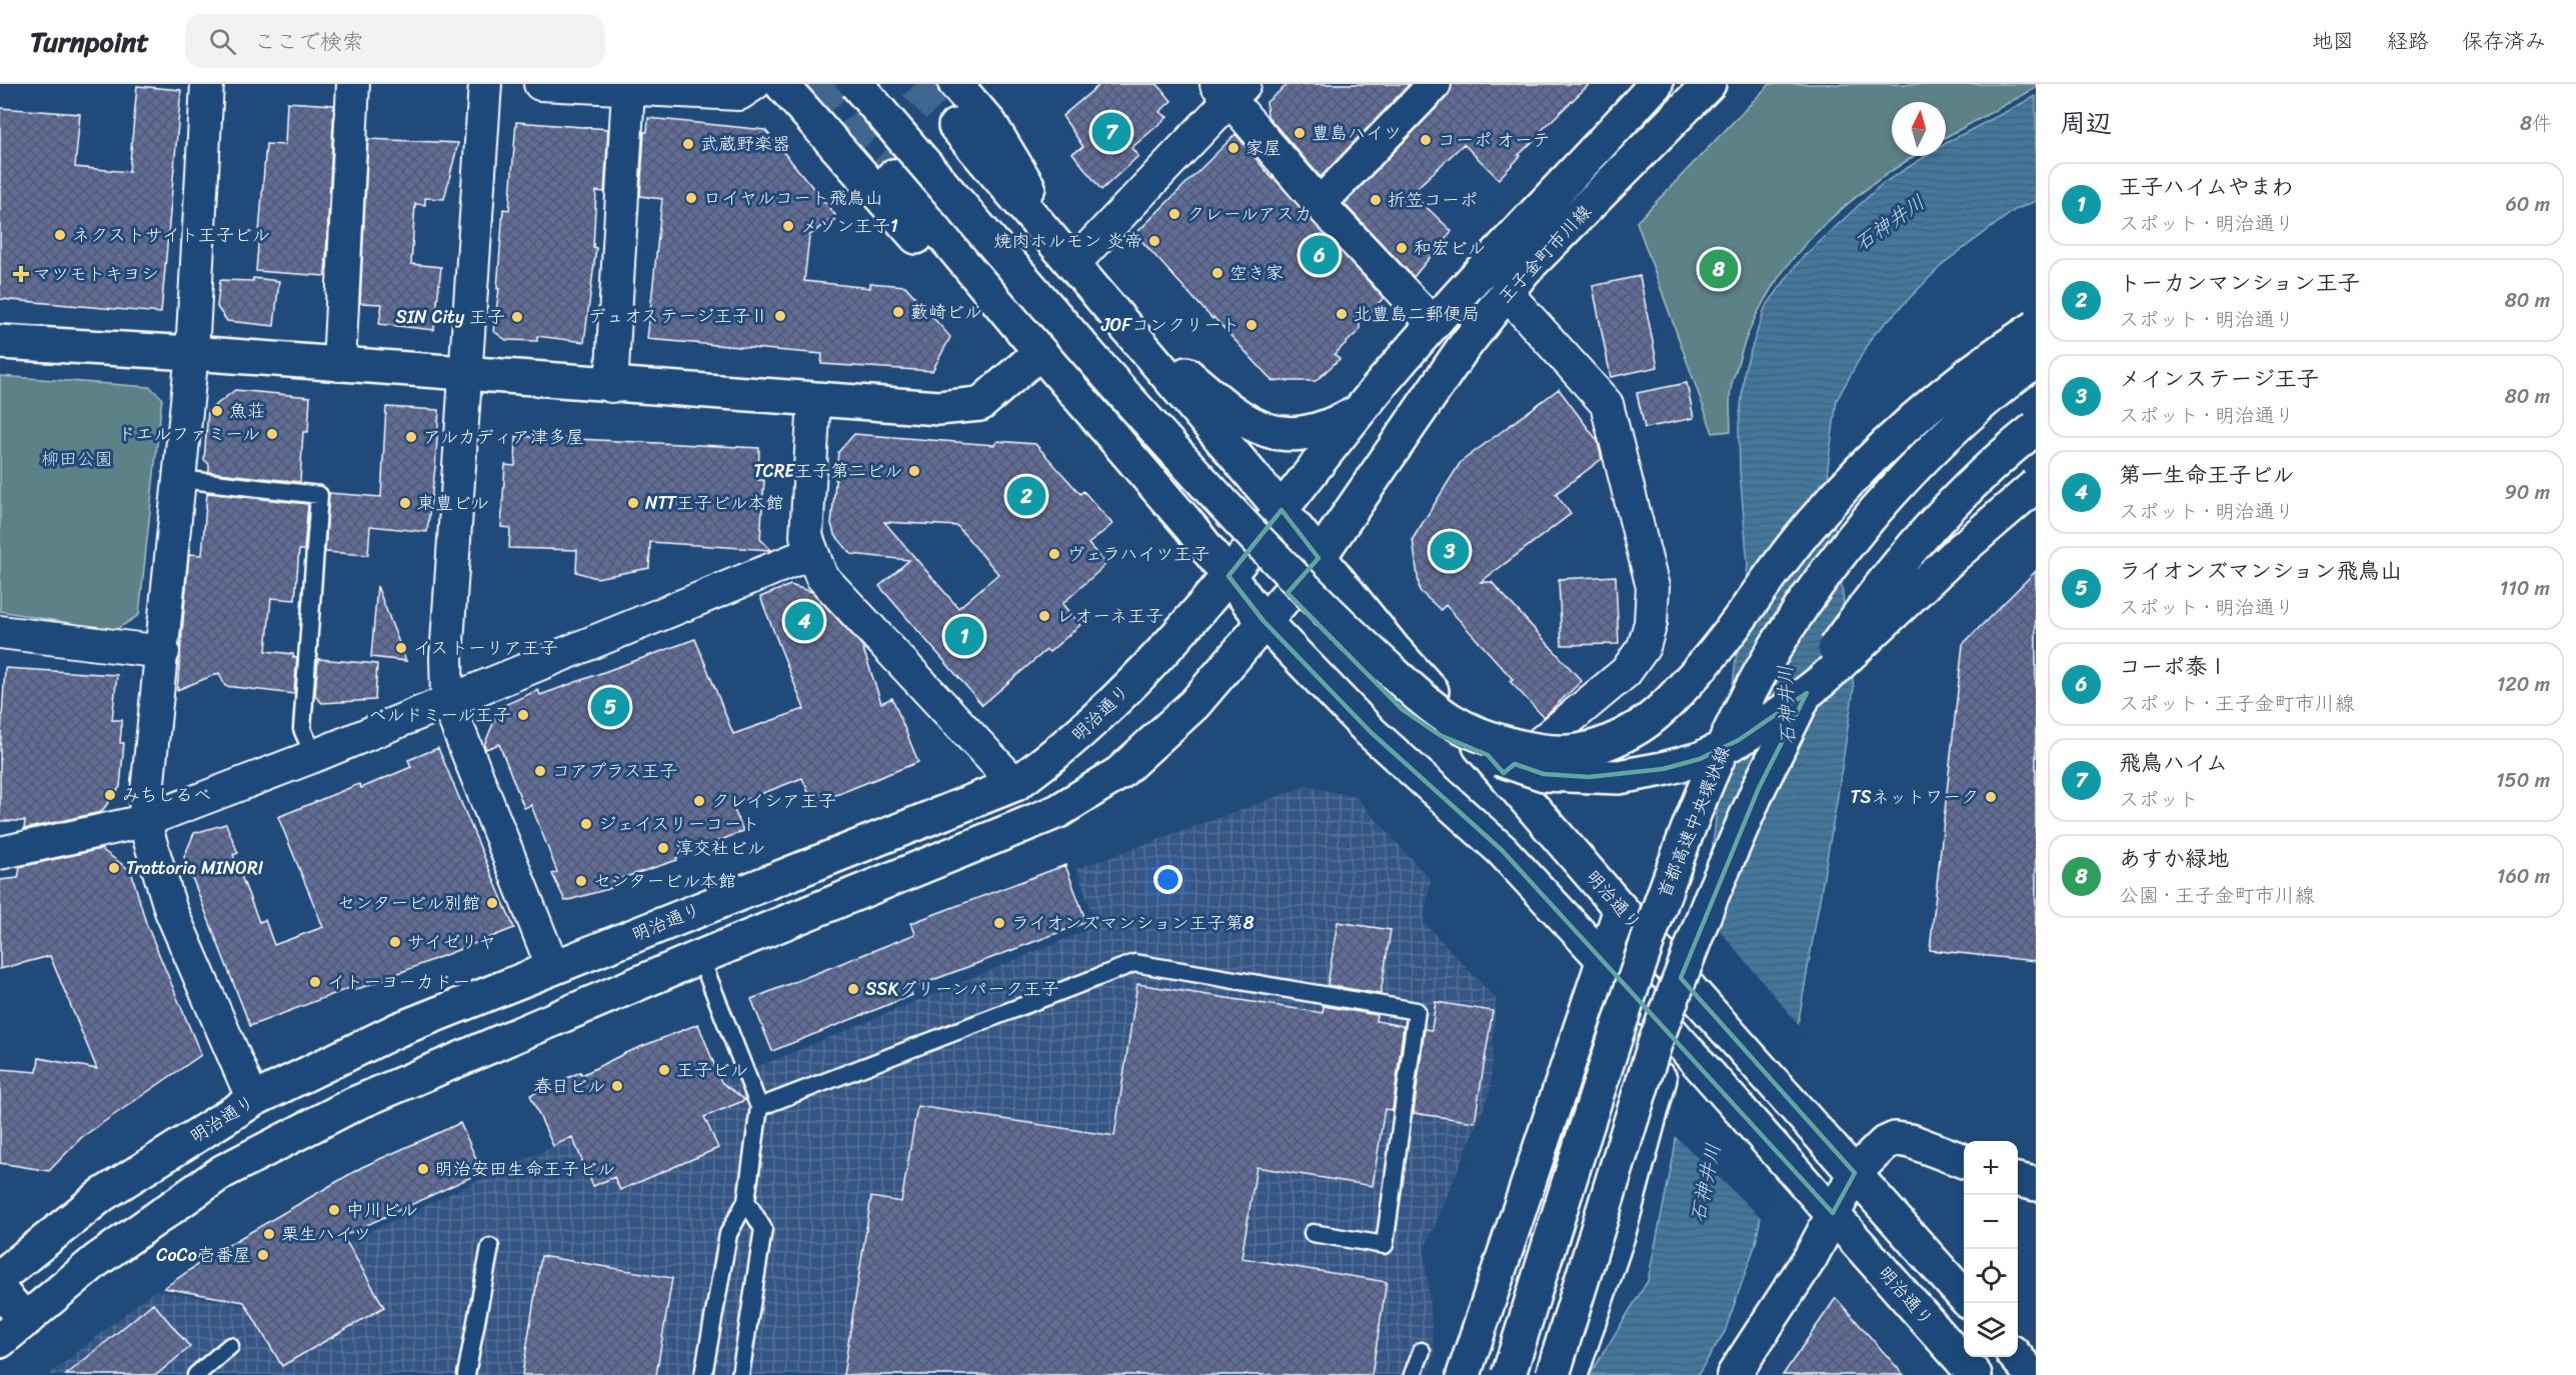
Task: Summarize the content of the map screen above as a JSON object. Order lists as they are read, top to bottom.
{
  "streets": {
    "main road": ["王子金町市川線", "明治通り", "首都高速中央環状線"]
  },
  "crossings": [
    ["王子金町市川線", "明治通り"]
  ],
  "water": ["石神井川"],
  "parks": ["柳田公園"],
  "places": {
    "other": [
      "豊島ハイツ",
      "コーポ オーテ",
      "武蔵野楽器",
      "家屋",
      "ロイヤルコート飛鳥山",
      "折笠コーポ",
      "クレールアスカ",
      "メゾン王子1",
      "ネクストサイト王子ビル",
      "焼肉ホルモン 炎帝",
      "和宏ビル",
      "空き家",
      "藪崎ビル",
      "北豊島二郵便局",
      "デュオステージ王子Ⅱ",
      "SIN City 王子",
      "JOFコンクリート",
      "魚荘",
      "ドエルファミール",
      "アルカディア津多屋",
      "TCRE王子第二ビル",
      "東豊ビル",
      "NTT王子ビル本館",
      "ヴェラハイツ王子",
      "レオーネ王子",
      "イストーリア王子",
      "ベルドミール王子",
      "コアプラス王子",
      "みちしるべ",
      "TSネットワーク",
      "クレイシア王子",
      "ジェイスリーコート",
      "淳交社ビル",
      "Trattoria MINORI",
      "センタービル本館",
      "センタービル別館",
      "ライオンズマンション王子第8",
      "サイゼリヤ",
      "イトーヨーカドー",
      "SSKグリーンパーク王子",
      "王子ビル",
      "春日ビル",
      "明治安田生命王子ビル",
      "中川ビル",
      "栗生ハイツ",
      "CoCo壱番屋"
    ],
    "health": ["マツモトキヨシ"]
  },
  "north": "top",
  "page": {
    "header": "Turnpoint",
    "search": "ここで検索",
    "nav": ["地図", "経路", "保存済み"],
    "heading": ["周辺", "8件"],
    "pins": [
      "7",
      "6",
      "8",
      "2",
      "3",
      "4",
      "1",
      "5"
    ],
    "list": [
      {
        "mark": "1",
        "name": "王子ハイムやまわ",
        "note": "スポット · 明治通り",
        "value": "60 m"
      },
      {
        "mark": "2",
        "name": "トーカンマンション王子",
        "note": "スポット · 明治通り",
        "value": "80 m"
      },
      {
        "mark": "3",
        "name": "メインステージ王子",
        "note": "スポット · 明治通り",
        "value": "80 m"
      },
      {
        "mark": "4",
        "name": "第一生命王子ビル",
        "note": "スポット · 明治通り",
        "value": "90 m"
      },
      {
        "mark": "5",
        "name": "ライオンズマンション飛鳥山",
        "note": "スポット · 明治通り",
        "value": "110 m"
      },
      {
        "mark": "6",
        "name": "コーポ泰Ⅰ",
        "note": "スポット · 王子金町市川線",
        "value": "120 m"
      },
      {
        "mark": "7",
        "name": "飛鳥ハイム",
        "note": "スポット",
        "value": "150 m"
      },
      {
        "mark": "8",
        "name": "あすか緑地",
        "note": "公園 · 王子金町市川線",
        "value": "160 m"
      }
    ],
    "map_buttons": ["+", "−"]
  }
}
